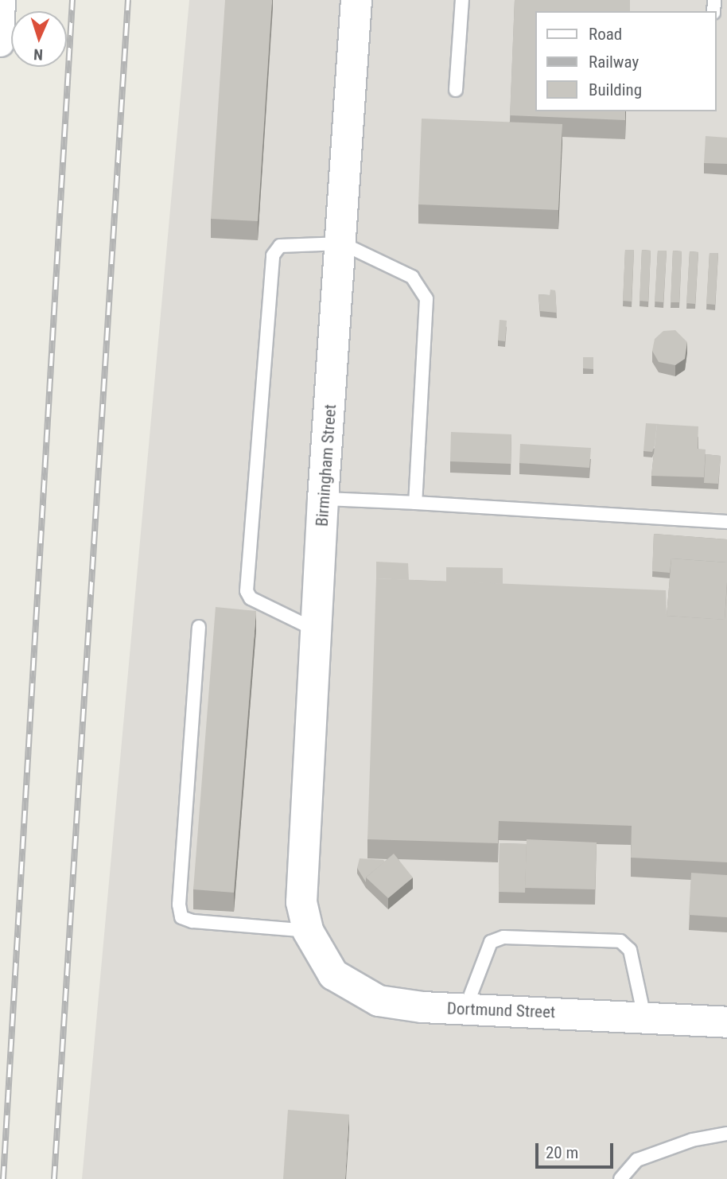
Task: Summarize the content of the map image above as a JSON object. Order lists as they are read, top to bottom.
{
  "streets": {
    "street": ["Birmingham Street", "Dortmund Street"]
  },
  "crossings": [
    ["Birmingham Street", "Dortmund Street"]
  ],
  "legend": ["Road", "Railway", "Building"],
  "scale_bar": "20 m",
  "north": "bottom"
}
